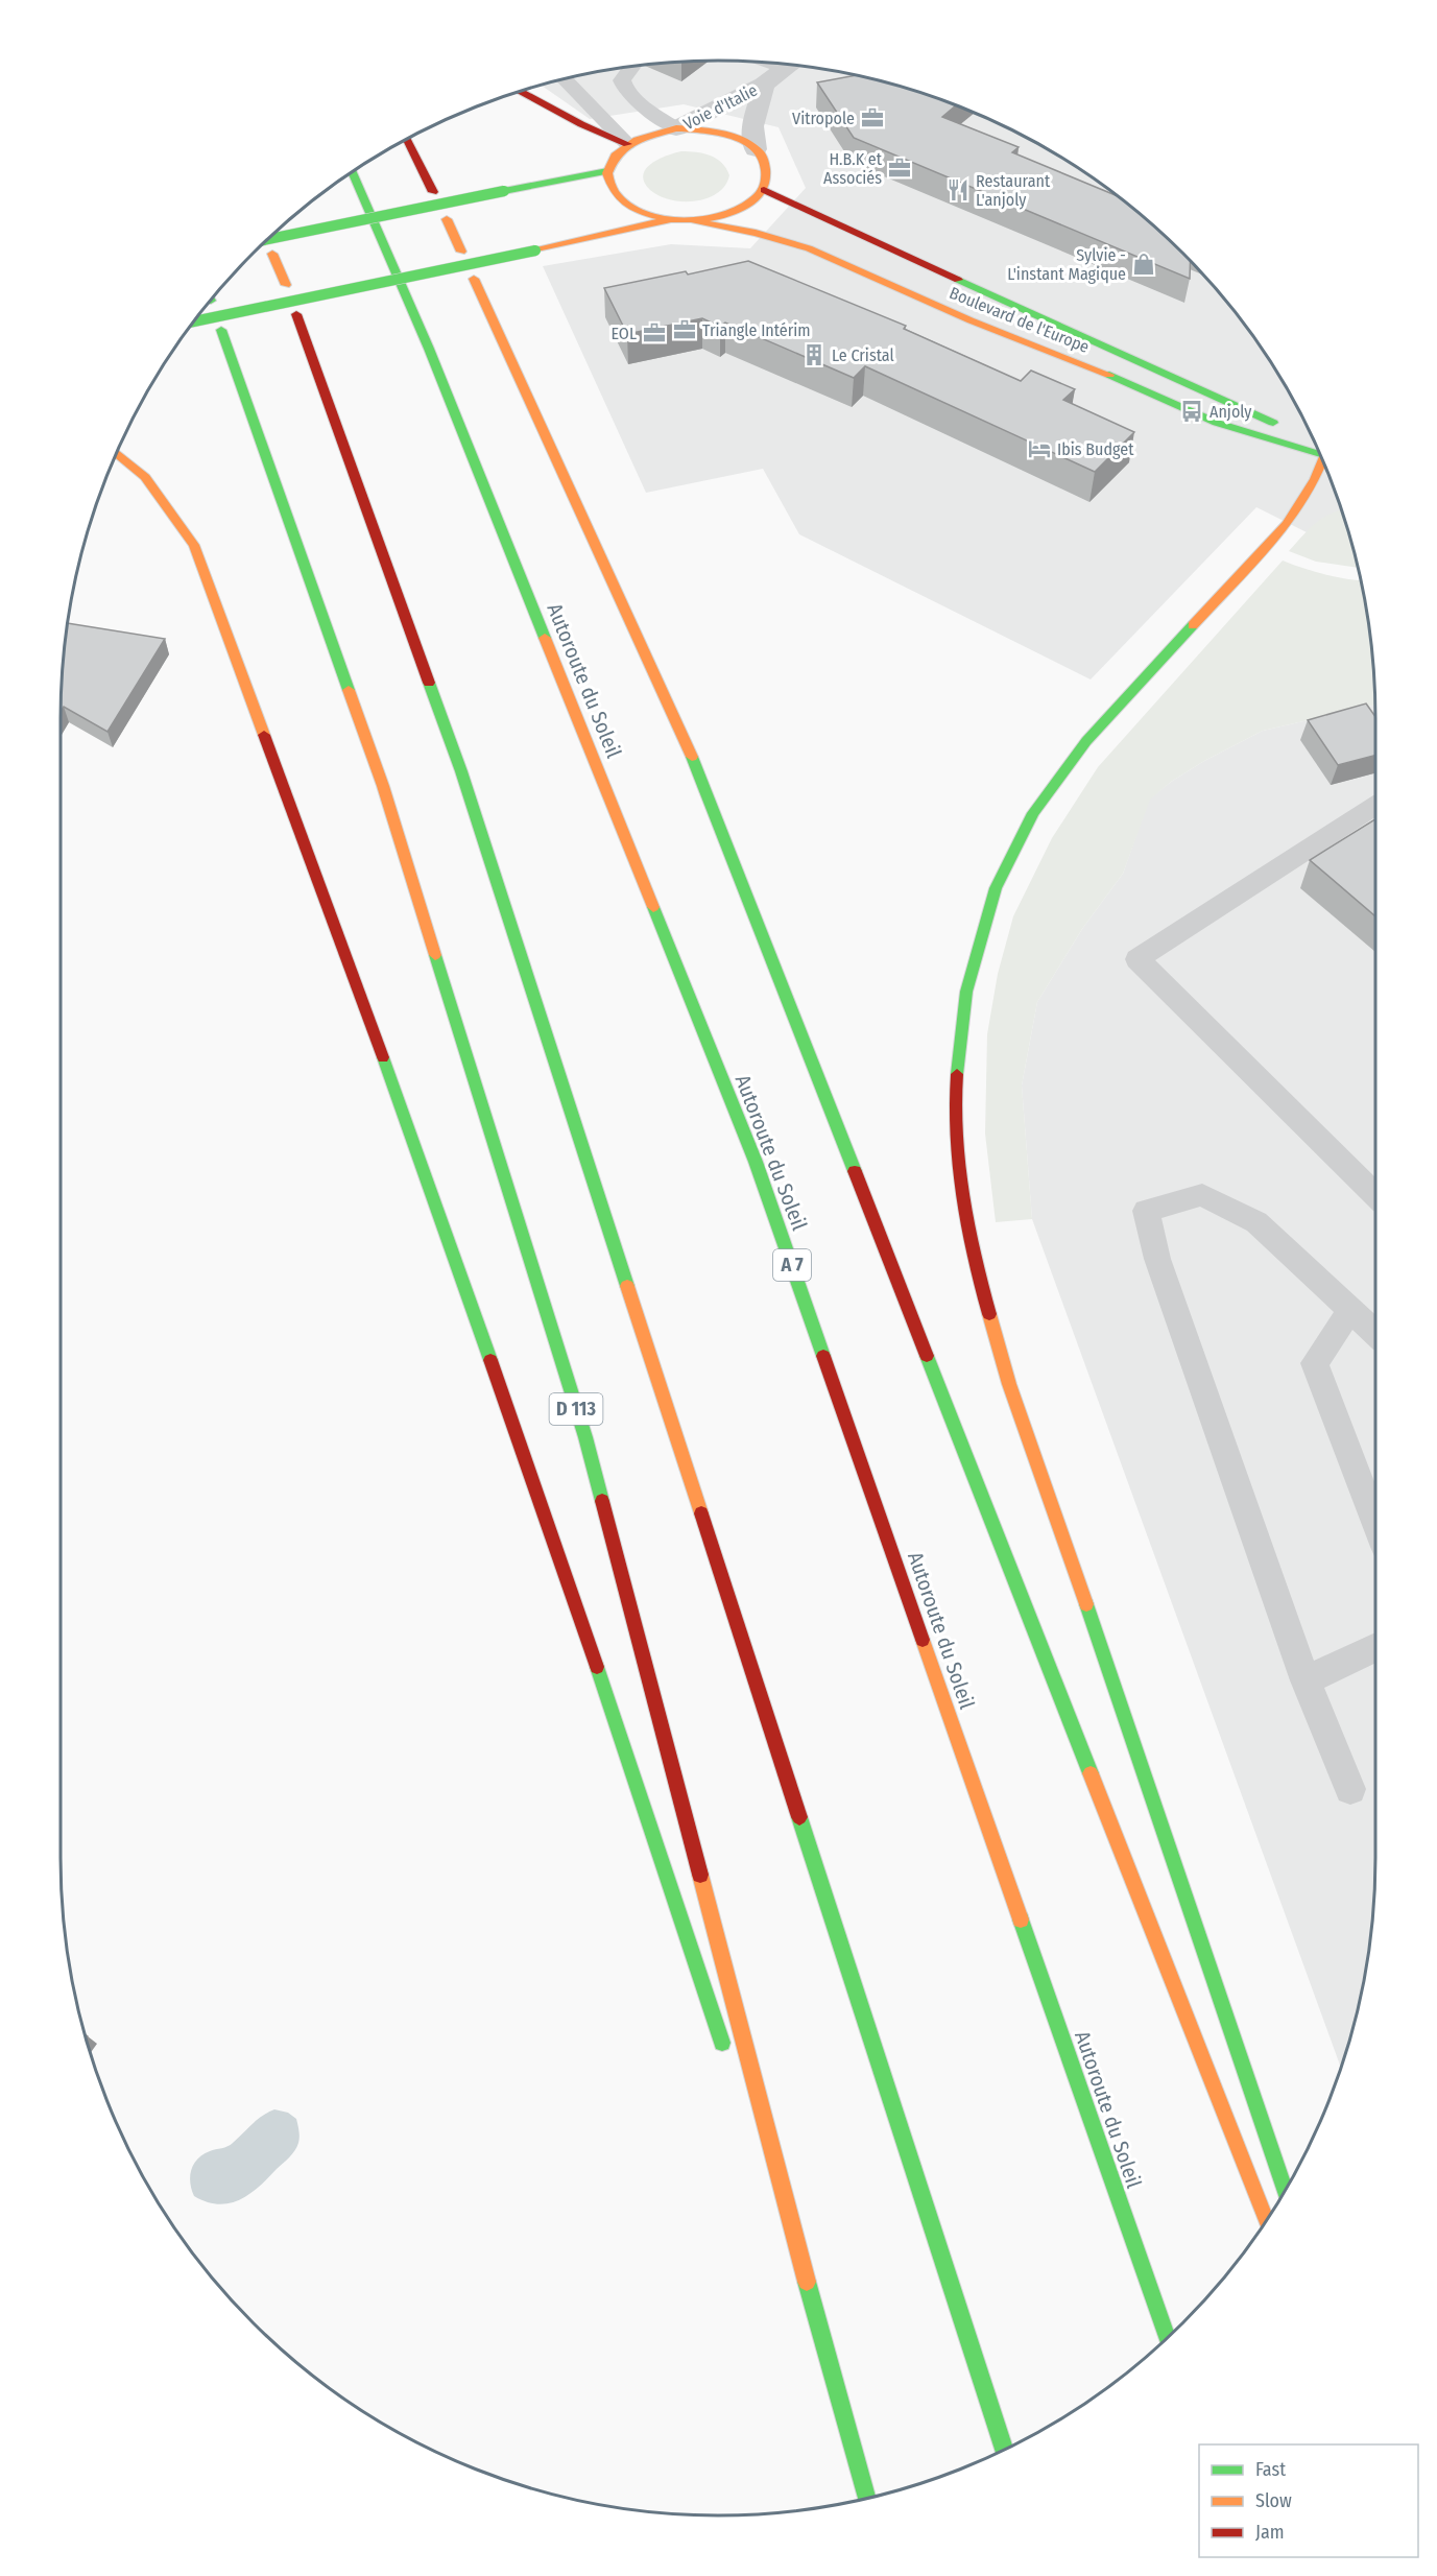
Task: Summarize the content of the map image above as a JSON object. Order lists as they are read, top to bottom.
{
  "streets": {
    "main road": [
      "Boulevard de l'Europe",
      "Autoroute du Soleil",
      "A 7",
      "D 113"
    ],
    "street": ["Voie d'Italie"]
  },
  "crossings": [
    ["Voie d'Italie", "Boulevard de l'Europe"]
  ],
  "places": {
    "office": [
      "Vitropole",
      "H.B.K et Associés",
      "Triangle Intérim",
      "EOL"
    ],
    "restaurant": ["Restaurant L'anjoly"],
    "shop": ["Sylvie - L'instant Magique"],
    "building": ["Le Cristal"],
    "bus stop": ["Anjoly"],
    "hotel": ["Ibis Budget"]
  },
  "legend": ["Fast", "Slow", "Jam"]
}
